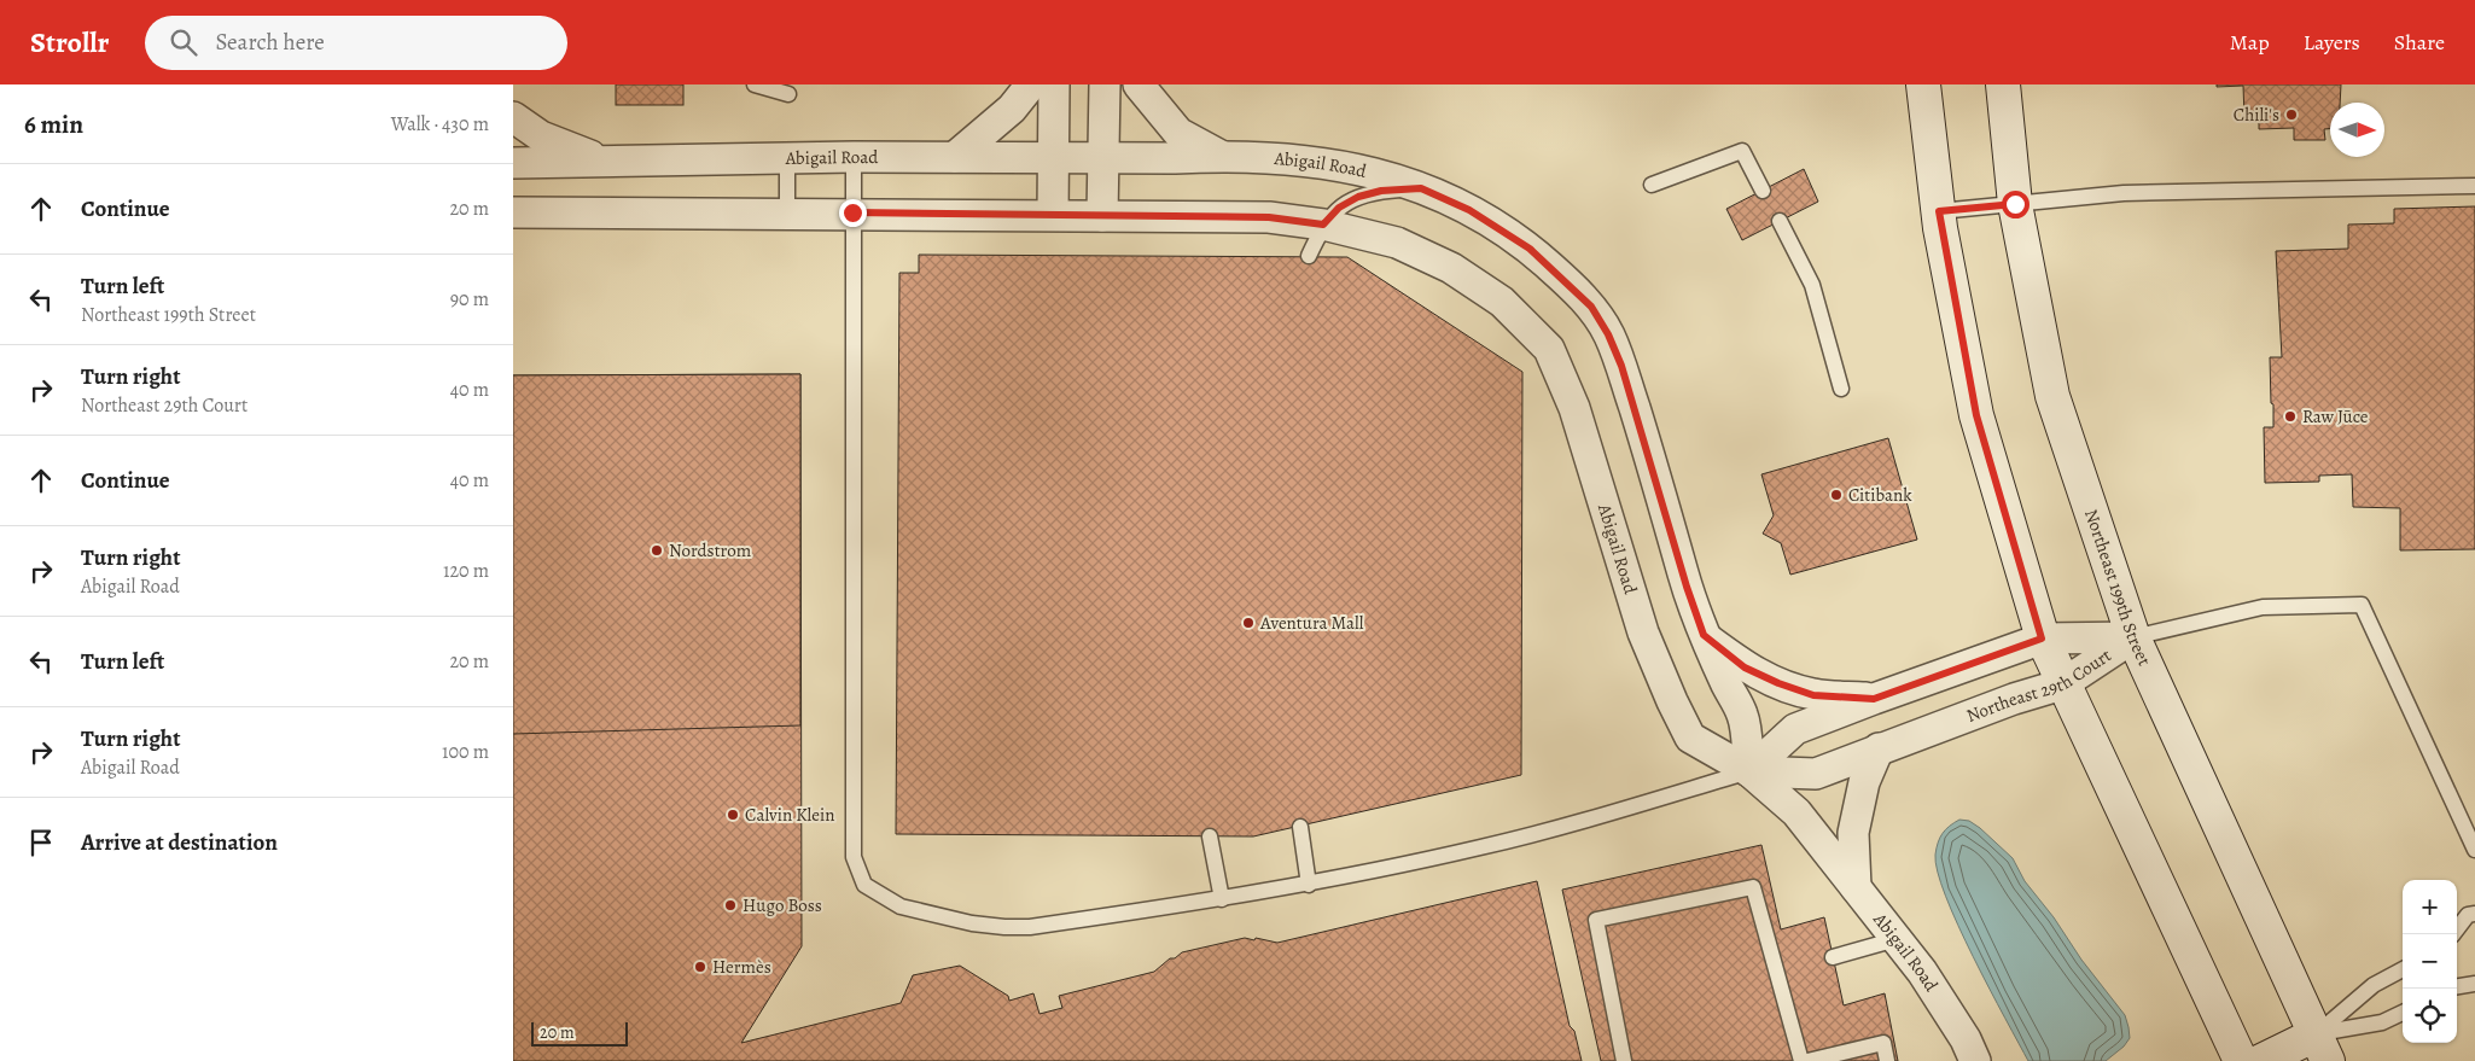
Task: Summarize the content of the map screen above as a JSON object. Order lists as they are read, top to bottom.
{
  "streets": {
    "street": ["Abigail Road", "Northeast 199th Street", "Northeast 29th Court"]
  },
  "crossings": [
    ["Abigail Road", "Northeast 29th Court"],
    ["Northeast 199th Street", "Northeast 29th Court"]
  ],
  "places": [
    "Chili's",
    "Raw Jūce",
    "Citibank",
    "Nordstrom",
    "Aventura Mall",
    "Calvin Klein",
    "Hugo Boss",
    "Hermès"
  ],
  "scale_bar": "20 m",
  "north": "right",
  "page": {
    "header": "Strollr",
    "search": "Search here",
    "nav": ["Map", "Layers", "Share"],
    "heading": ["6 min", "Walk · 430 m"],
    "list": [
      ["Continue", "20 m"],
      ["Turn left", "Northeast 199th Street", "90 m"],
      ["Turn right", "Northeast 29th Court", "40 m"],
      ["Continue", "40 m"],
      ["Turn right", "Abigail Road", "120 m"],
      ["Turn left", "20 m"],
      ["Turn right", "Abigail Road", "100 m"],
      "Arrive at destination"
    ],
    "map_buttons": ["+", "−"],
    "scale": "20 m"
  }
}
